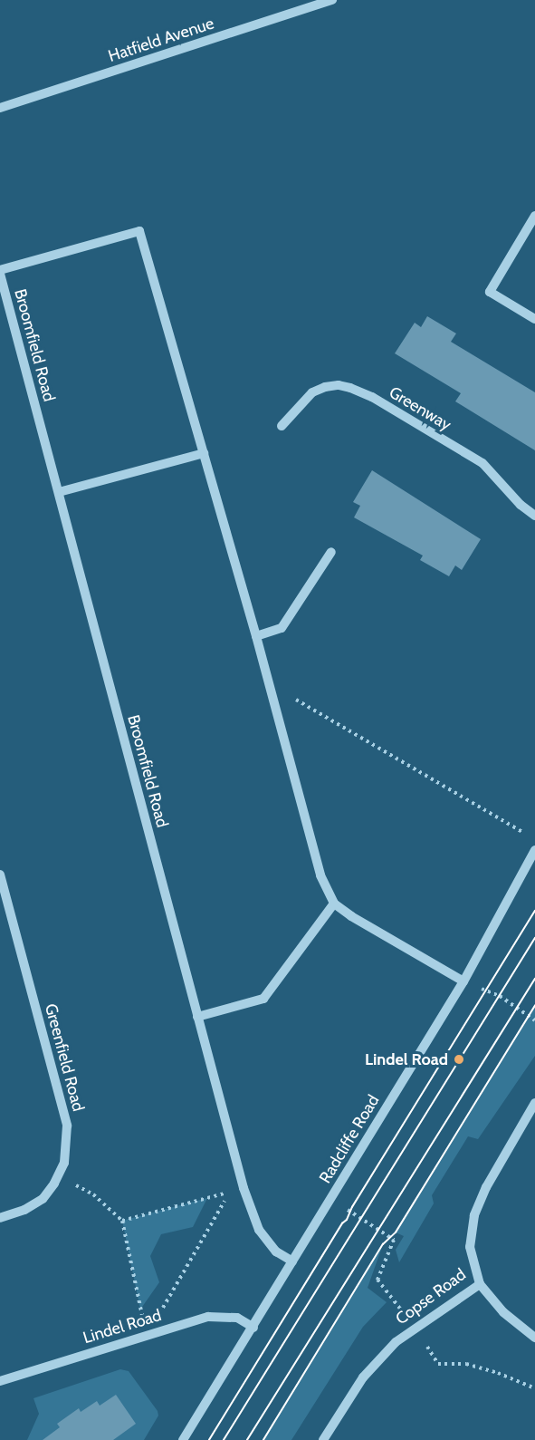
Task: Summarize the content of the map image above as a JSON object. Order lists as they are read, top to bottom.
{
  "streets": {
    "street": [
      "Hatfield Avenue",
      "Broomfield Road",
      "Greenway",
      "Greenfield Road",
      "Radcliffe Road",
      "Copse Road",
      "Lindel Road"
    ]
  },
  "crossings": [
    ["Broomfield Road", "Radcliffe Road"],
    ["Radcliffe Road", "Lindel Road"]
  ],
  "places": ["Lindel Road"]
}
